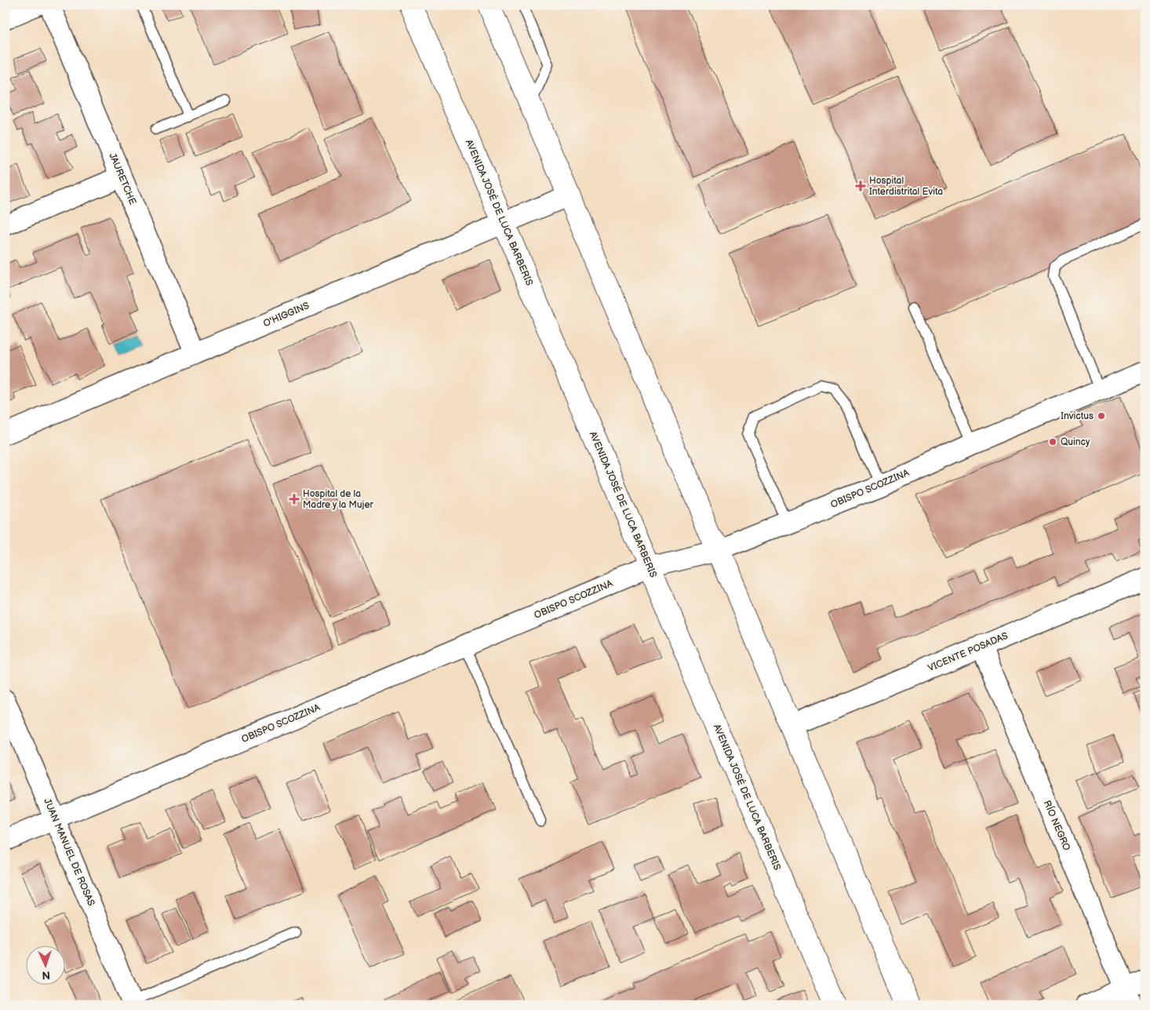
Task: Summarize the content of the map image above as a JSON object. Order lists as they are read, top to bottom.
{
  "streets": {
    "main road": ["AVENIDA JOSÉ DE LUCA BARBERIS"],
    "street": [
      "JAURETCHE",
      "O'HIGGINS",
      "OBISPO SCOZZINA",
      "VICENTE POSADAS",
      "RÍO NEGRO",
      "JUAN MANUEL DE ROSAS"
    ]
  },
  "crossings": [
    ["JAURETCHE", "O'HIGGINS"],
    ["AVENIDA JOSÉ DE LUCA BARBERIS", "O'HIGGINS"],
    ["AVENIDA JOSÉ DE LUCA BARBERIS", "OBISPO SCOZZINA"],
    ["OBISPO SCOZZINA", "JUAN MANUEL DE ROSAS"],
    ["VICENTE POSADAS", "RÍO NEGRO"]
  ],
  "places": {
    "health": ["Hospital Interdistrital Evita", "Hospital de la Madre y la Mujer"],
    "other": ["Invictus", "Quincy"]
  },
  "north": "bottom"
}
